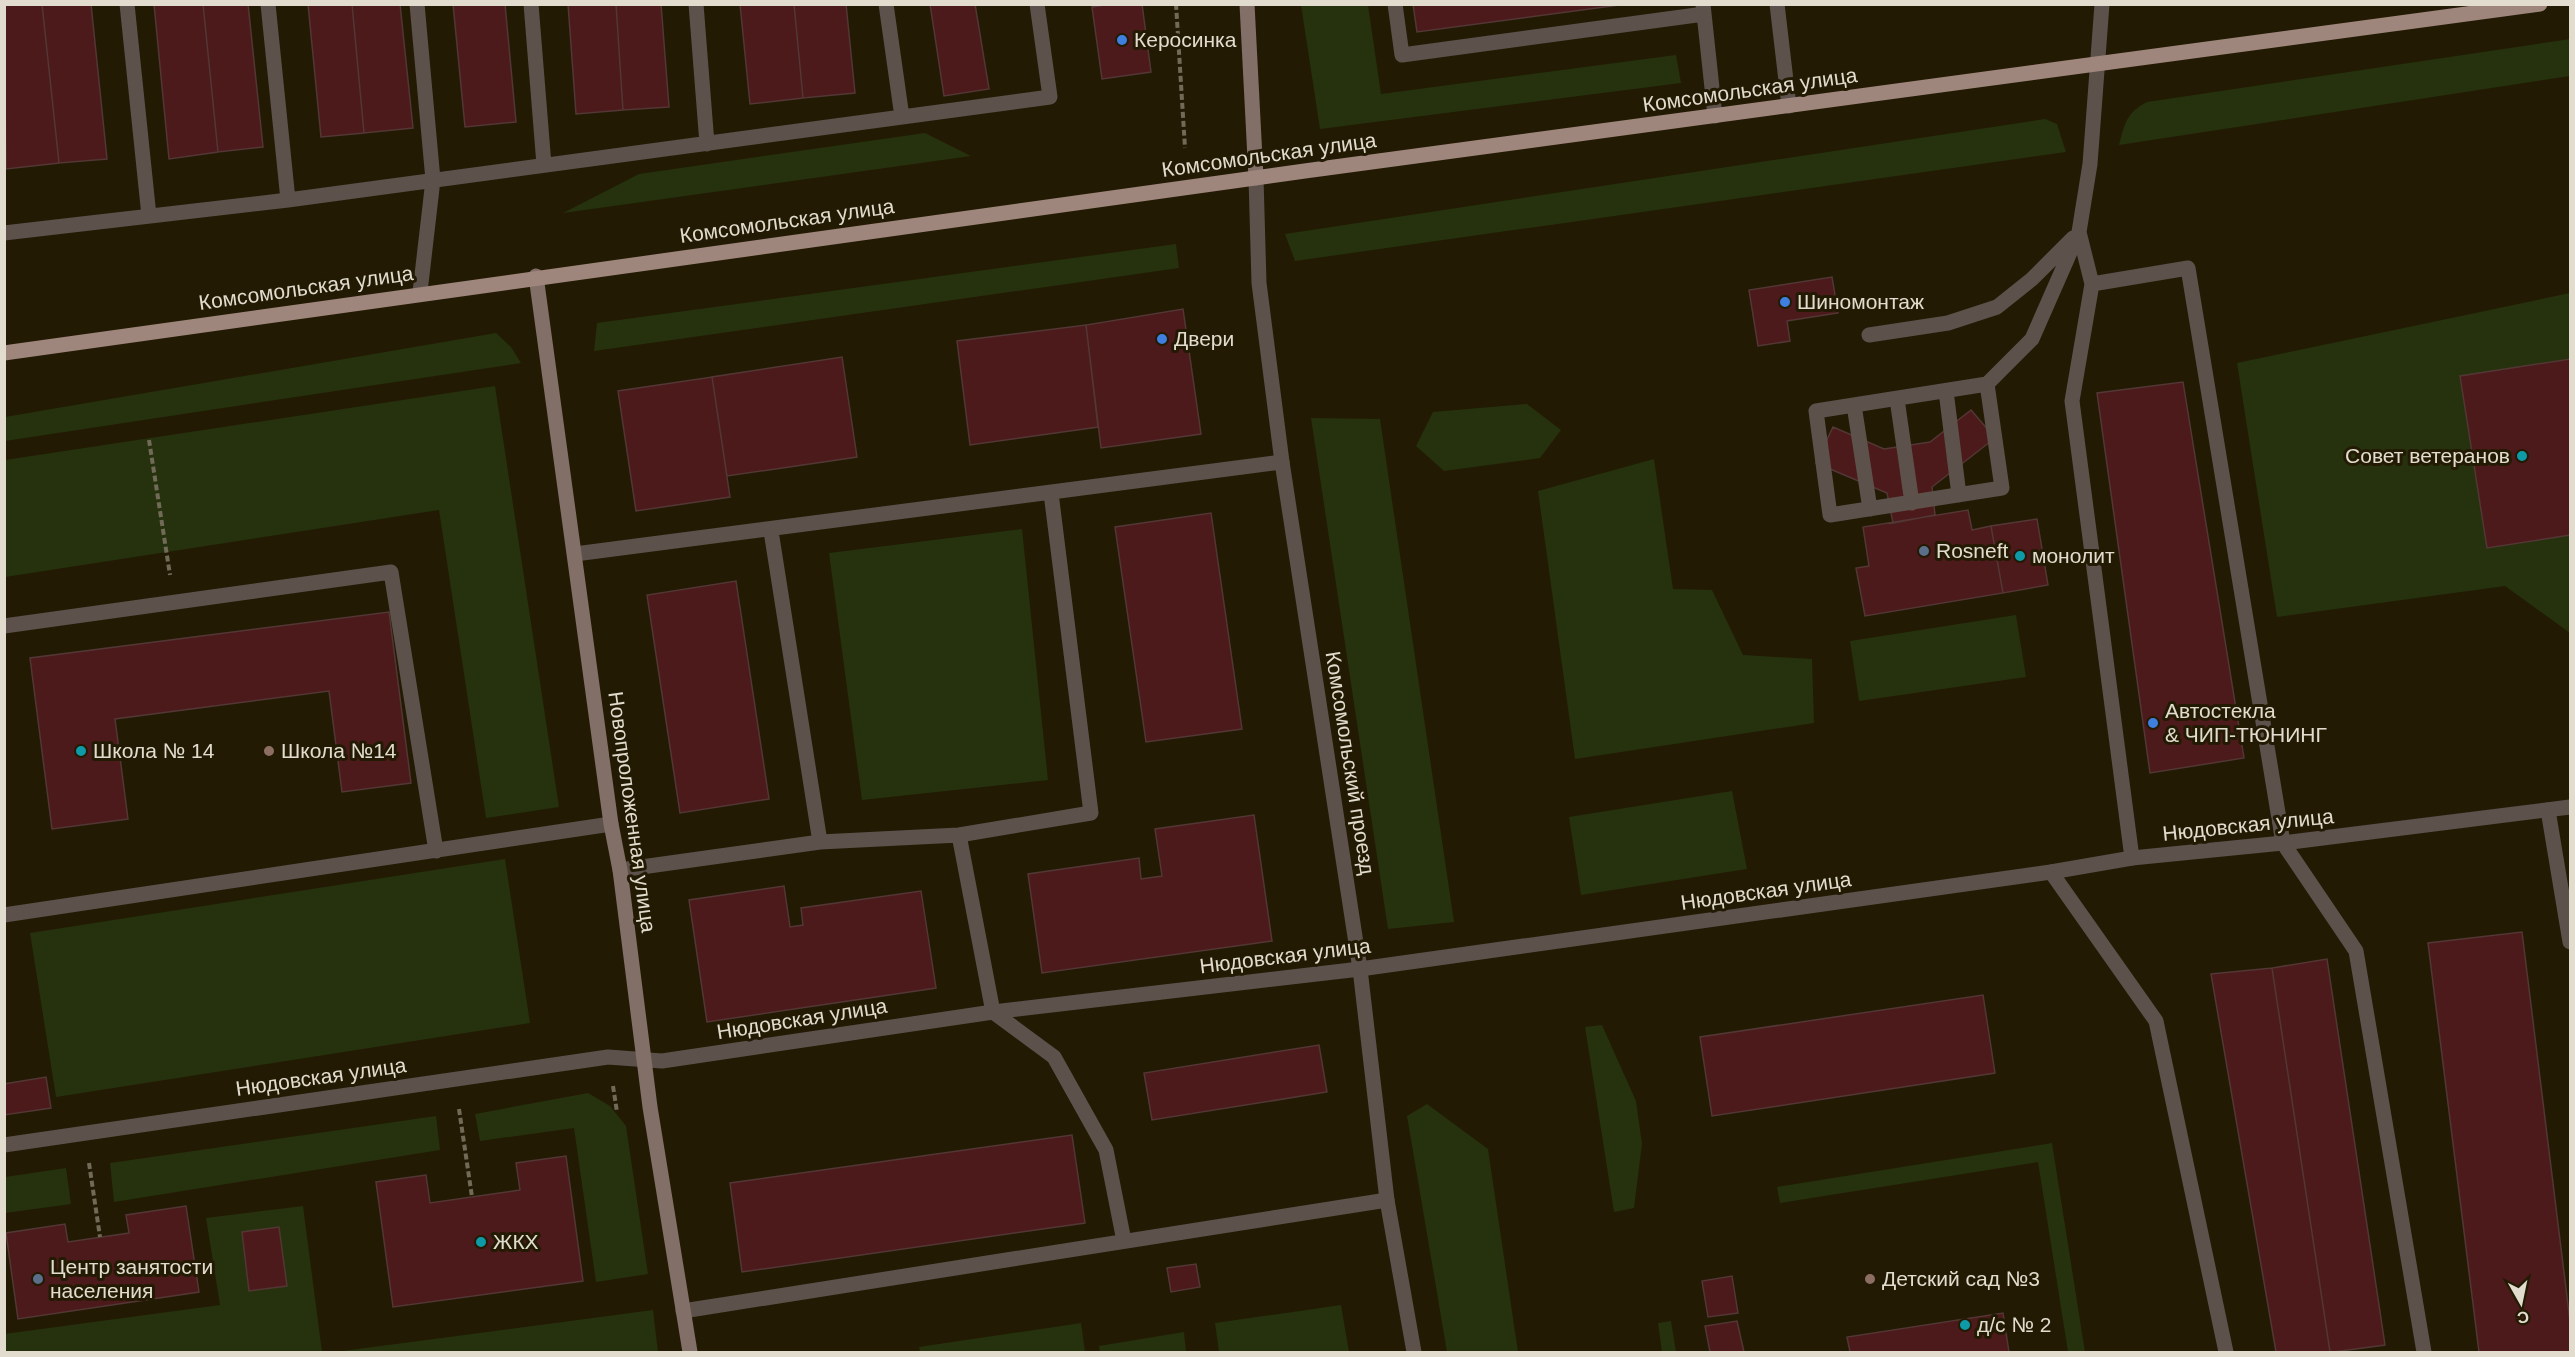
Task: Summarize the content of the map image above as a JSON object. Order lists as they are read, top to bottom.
{
  "streets": {
    "main road": ["Комсомольская улица"],
    "street": ["Комсомольский проезд", "Новопроложенная улица", "Нюдовская улица"]
  },
  "crossings": [
    ["Комсомольская улица", "Комсомольский проезд"],
    ["Комсомольская улица", "Новопроложенная улица"],
    ["Комсомольский проезд", "Нюдовская улица"],
    ["Новопроложенная улица", "Нюдовская улица"]
  ],
  "places": [
    "Керосинка",
    "Шиномонтаж",
    "Двери",
    "Совет ветеранов",
    "Rosneft",
    "монолит",
    "Автостекла & ЧИП-ТЮНИНГ",
    "Школа № 14",
    "Школа №14",
    "ЖКХ",
    "Центр занятости населения",
    "Детский сад №3",
    "д/с № 2"
  ],
  "north": "bottom"
}
